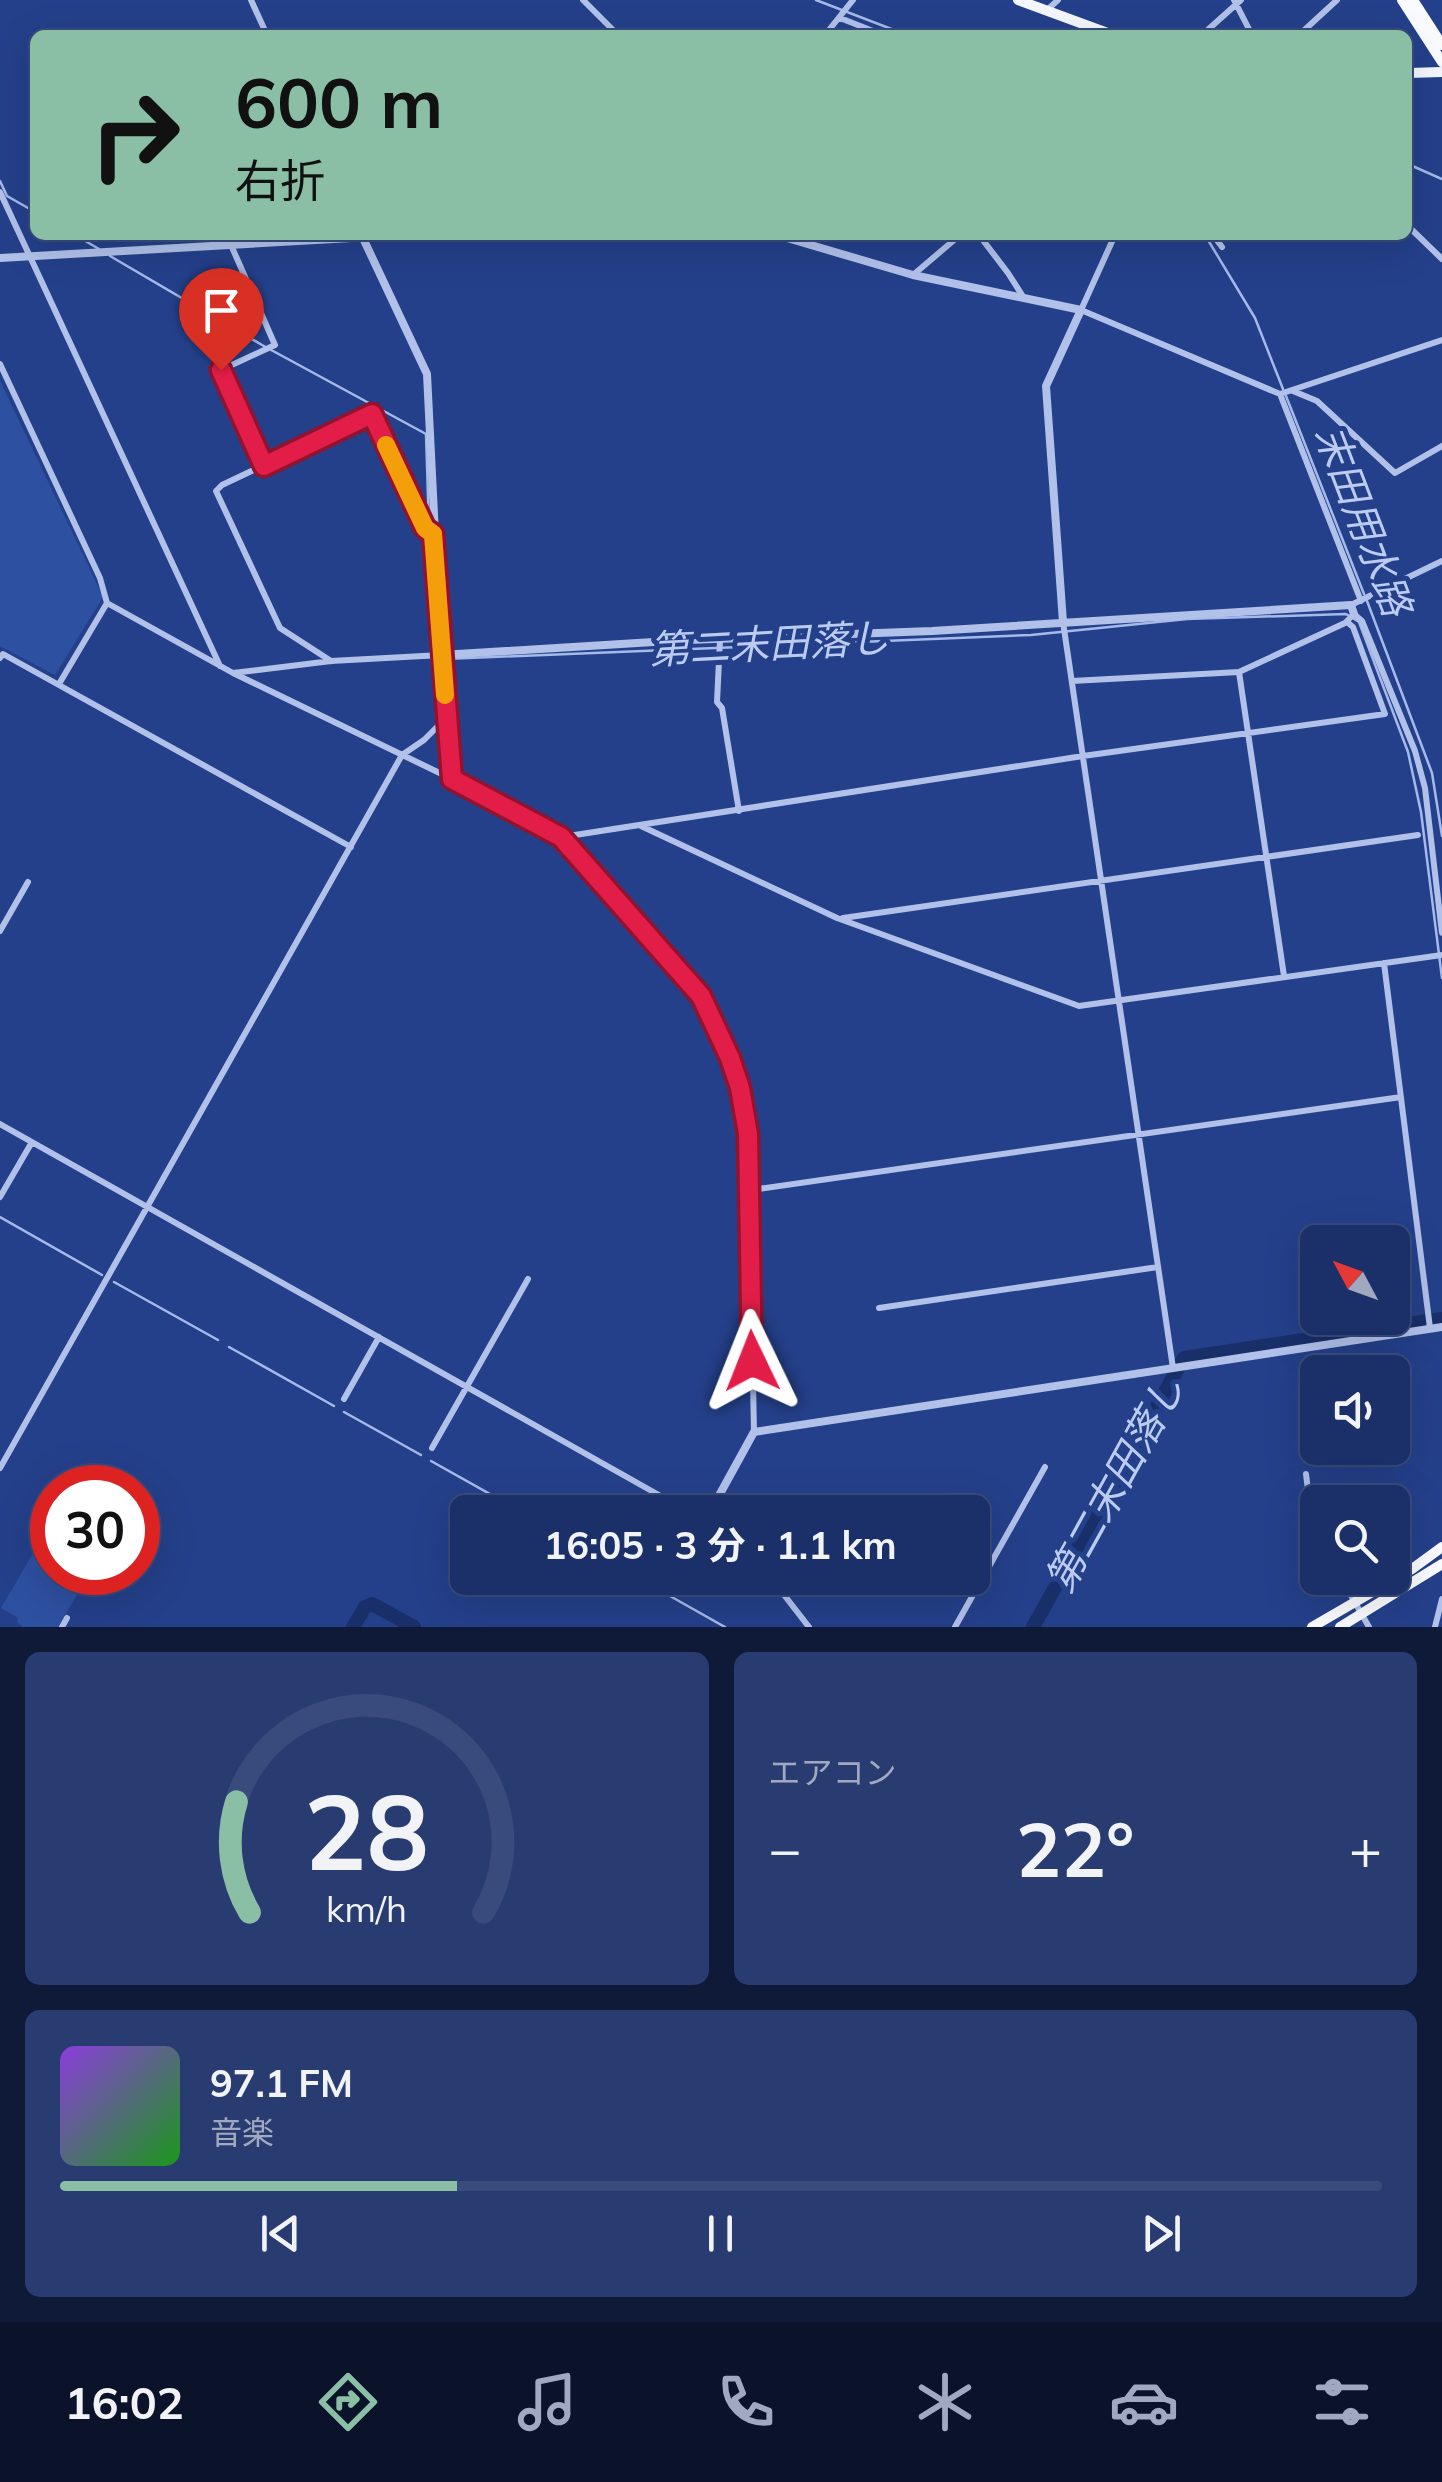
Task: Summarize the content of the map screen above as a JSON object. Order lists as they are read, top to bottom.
{
  "water": ["末田用水路", "第二末田落し"],
  "north": "top left",
  "page": {
    "turn": ["600 m", "右折"],
    "limit": "30",
    "trip": "16:05 · 3 分 · 1.1 km",
    "tile": "エアコン",
    "heat": ["−", "22°", "+"],
    "song": ["97.1 FM", "音楽"],
    "tabs": "16:02",
    "gauge": ["28", "km/h"]
  }
}
